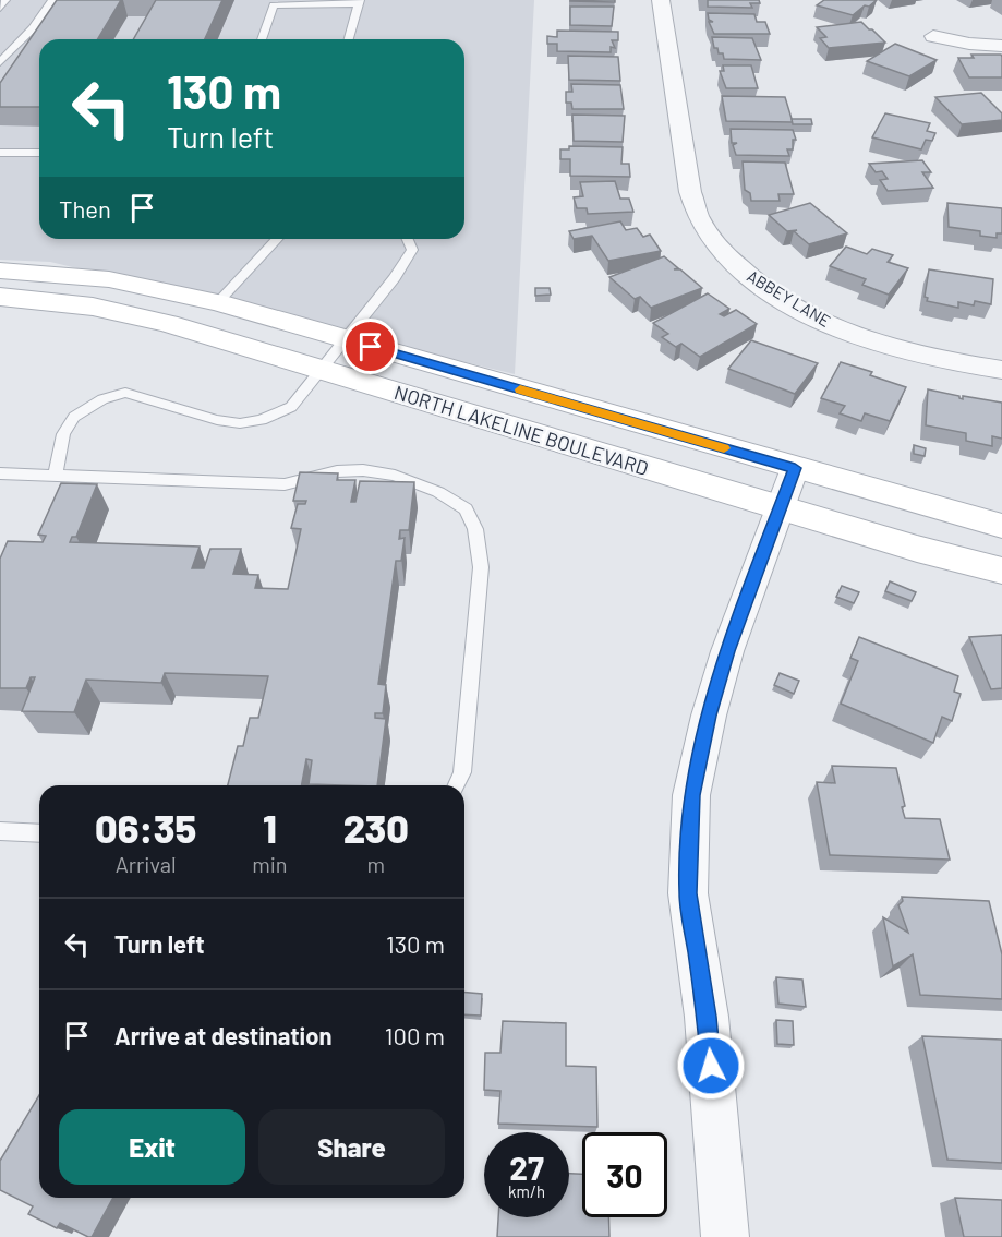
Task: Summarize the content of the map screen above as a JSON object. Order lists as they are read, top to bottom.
{
  "streets": {
    "main road": ["NORTH LAKELINE BOULEVARD"],
    "street": ["ABBEY LANE"]
  },
  "page": {
    "turn": ["130 m", "Turn left"],
    "then": "Then",
    "eta": [
      "06:35",
      "Arrival",
      "1",
      "min",
      "230",
      "m"
    ],
    "list": [
      {
        "name": "Turn left",
        "value": "130 m"
      },
      {
        "name": "Arrive at destination",
        "value": "100 m"
      }
    ],
    "buttons": ["Exit", "Share"],
    "speed": "27 km/h",
    "limit": "30"
  }
}
